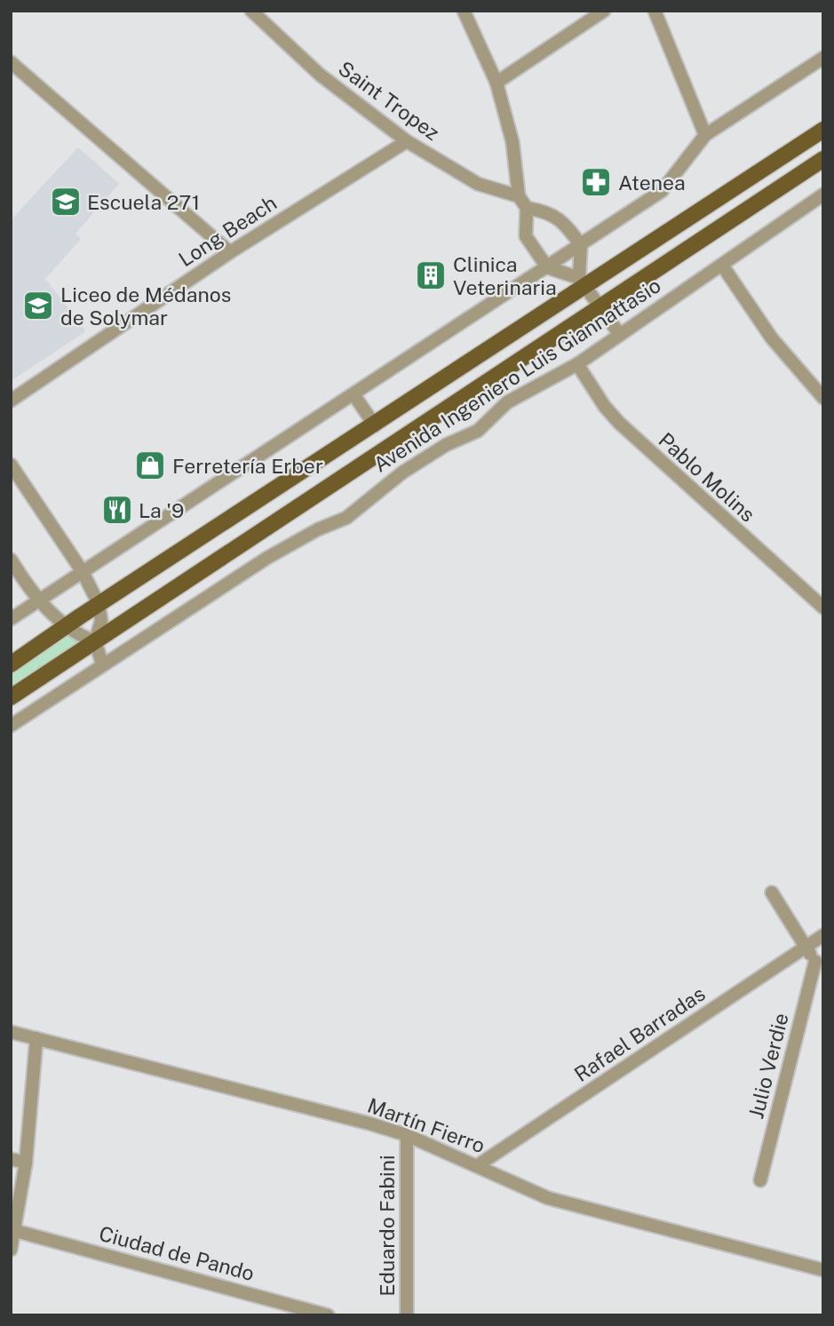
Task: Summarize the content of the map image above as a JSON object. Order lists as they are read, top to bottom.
{
  "streets": {
    "main road": ["Avenida Ingeniero Luis Giannattasio"],
    "street": [
      "Saint Tropez",
      "Long Beach",
      "Pablo Molins",
      "Rafael Barradas",
      "Julio Verdie",
      "Martín Fierro",
      "Eduardo Fabini",
      "Ciudad de Pando"
    ]
  },
  "crossings": [
    ["Saint Tropez", "Long Beach"],
    ["Avenida Ingeniero Luis Giannattasio", "Pablo Molins"],
    ["Rafael Barradas", "Martín Fierro"],
    ["Martín Fierro", "Eduardo Fabini"]
  ],
  "places": {
    "pharmacy": ["Atenea"],
    "school or university": ["Escuela 271", "Liceo de Médanos de Solymar"],
    "building": ["Clinica Veterinaria"],
    "shop": ["Ferretería Erber"],
    "restaurant": ["La '9"]
  }
}
